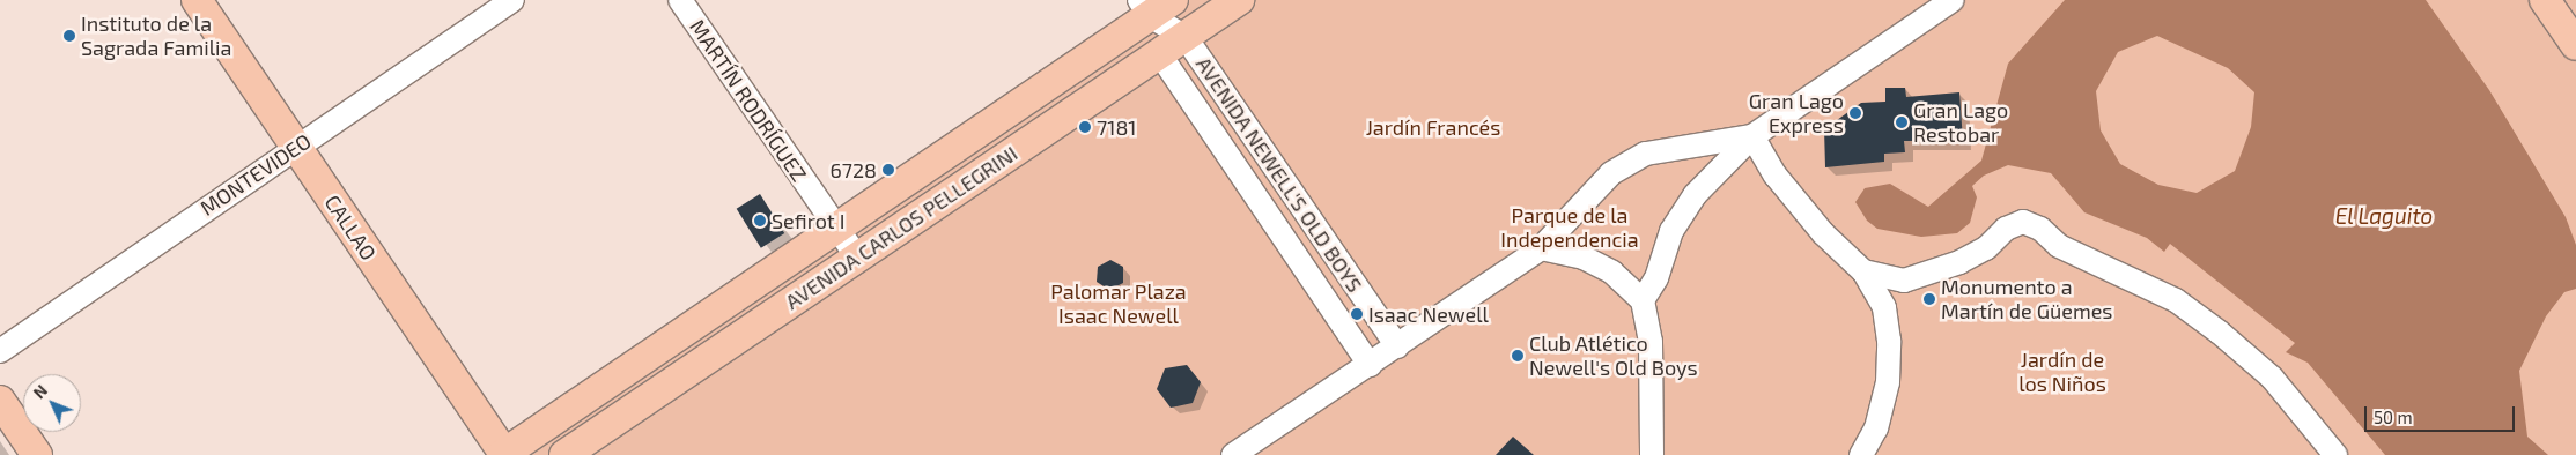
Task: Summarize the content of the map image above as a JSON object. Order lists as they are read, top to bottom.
{
  "streets": {
    "main road": ["CALLAO", "AVENIDA CARLOS PELLEGRINI"],
    "street": ["MARTÍN RODRÍGUEZ", "MONTEVIDEO", "AVENIDA NEWELL'S OLD BOYS"]
  },
  "crossings": [
    ["MARTÍN RODRÍGUEZ", "AVENIDA CARLOS PELLEGRINI"],
    ["MONTEVIDEO", "CALLAO"],
    ["AVENIDA NEWELL'S OLD BOYS", "AVENIDA CARLOS PELLEGRINI"],
    ["CALLAO", "AVENIDA CARLOS PELLEGRINI"]
  ],
  "water": ["El Laguito"],
  "parks": [
    "Jardín Francés",
    "Parque de la Independencia",
    "Palomar Plaza Isaac Newell",
    "Jardín de los Niños"
  ],
  "places": [
    "Instituto de la Sagrada Familia",
    "Gran Lago Express",
    "Gran Lago Restobar",
    "7181",
    "6728",
    "Sefirot I",
    "Monumento a Martín de Güemes",
    "Isaac Newell",
    "Club Atlético Newell's Old Boys"
  ],
  "scale_bar": "50 m",
  "north": "top left"
}
